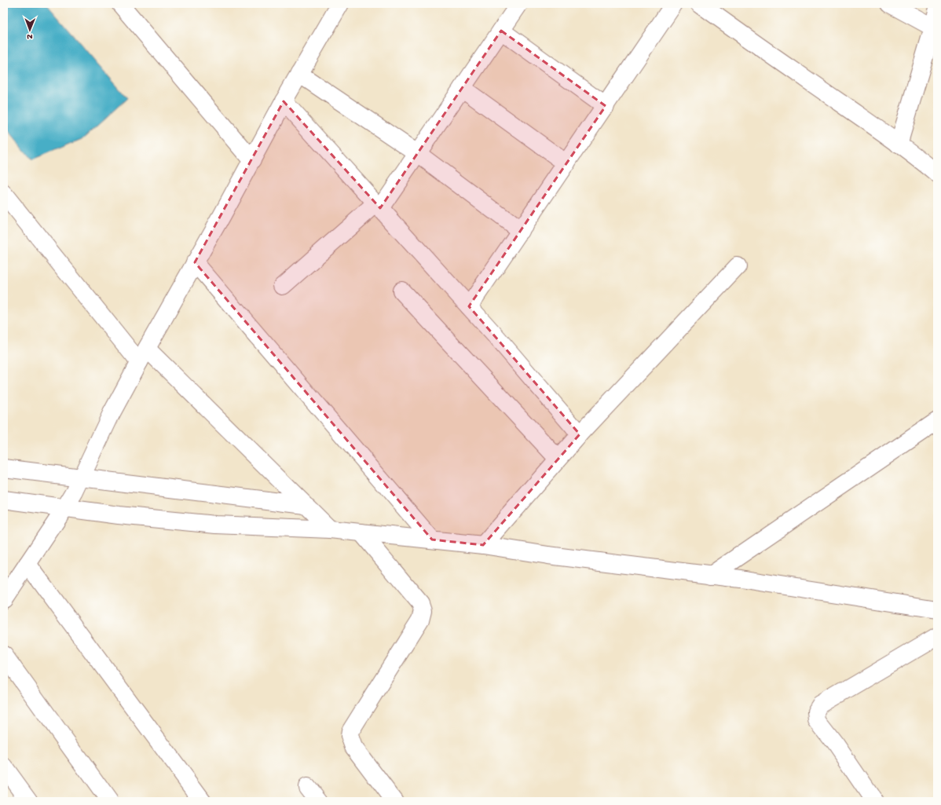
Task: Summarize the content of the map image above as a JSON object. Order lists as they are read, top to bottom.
{
  "north": "bottom"
}
